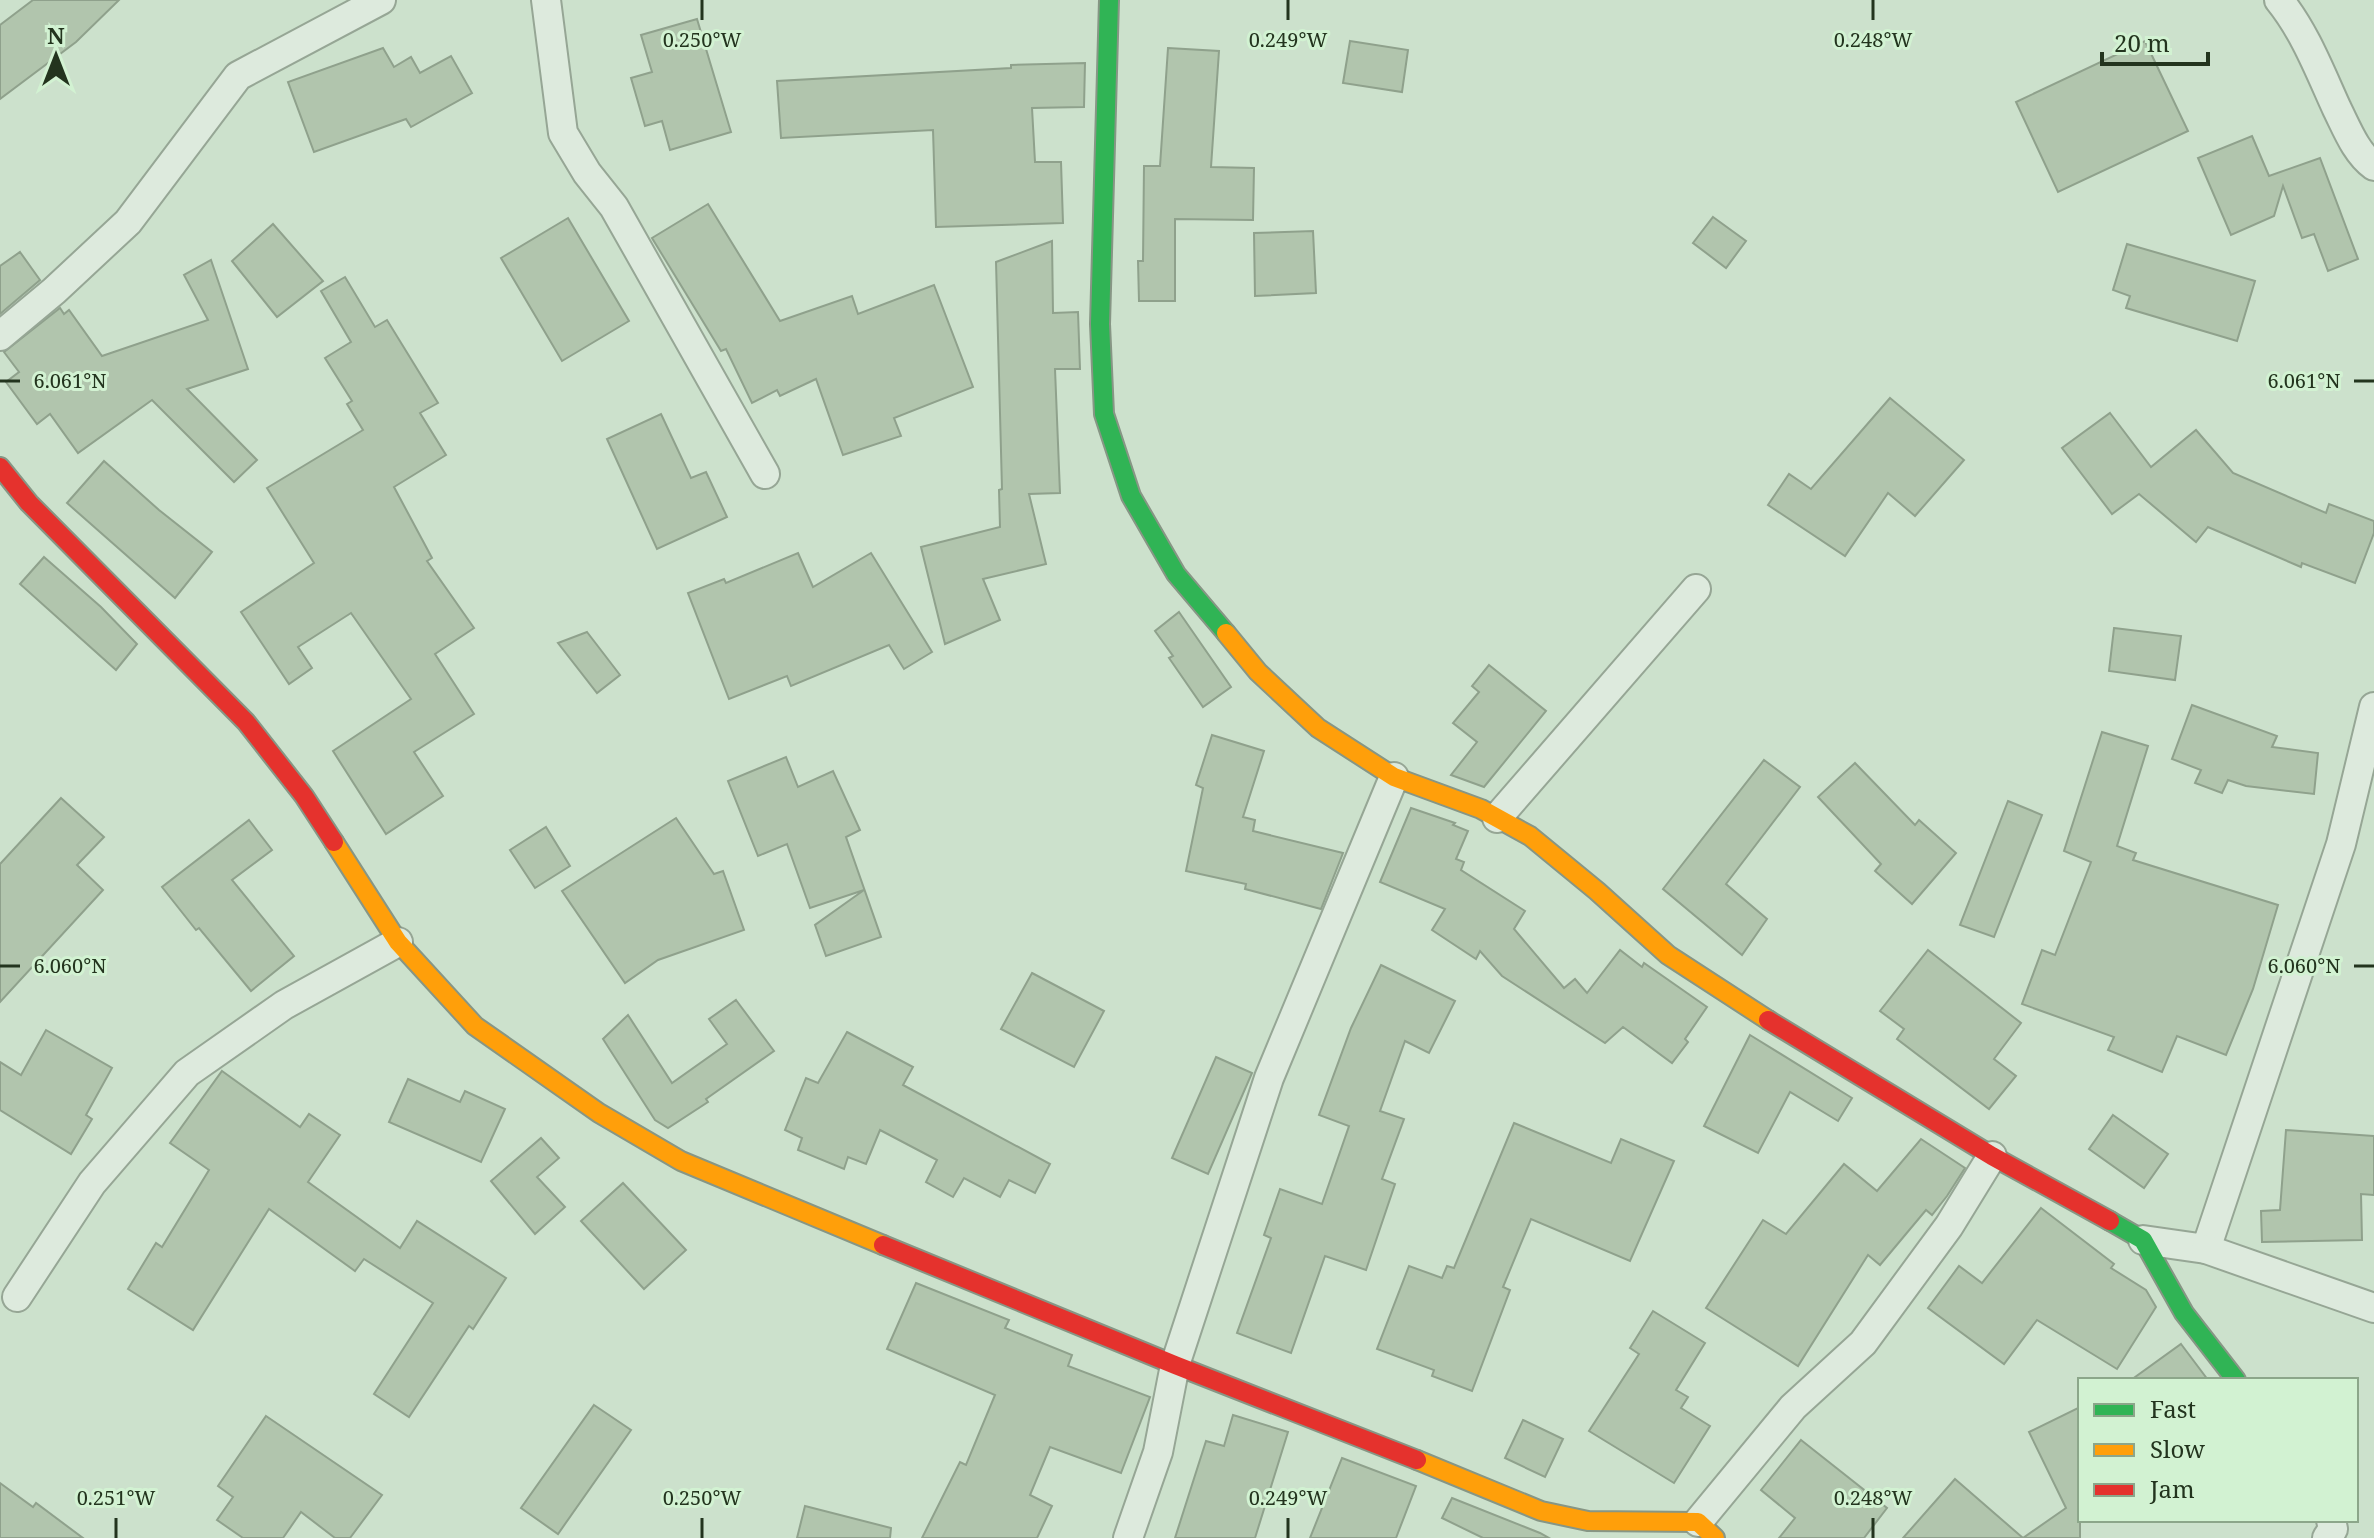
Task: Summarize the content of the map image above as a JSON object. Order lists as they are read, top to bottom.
{
  "legend": ["Fast", "Slow", "Jam"],
  "scale_bar": "20 m",
  "north": "top",
  "coordinates": [
    "0.250°W",
    "0.249°W",
    "0.248°W",
    "6.061°N",
    "6.060°N",
    "0.251°W"
  ]
}
